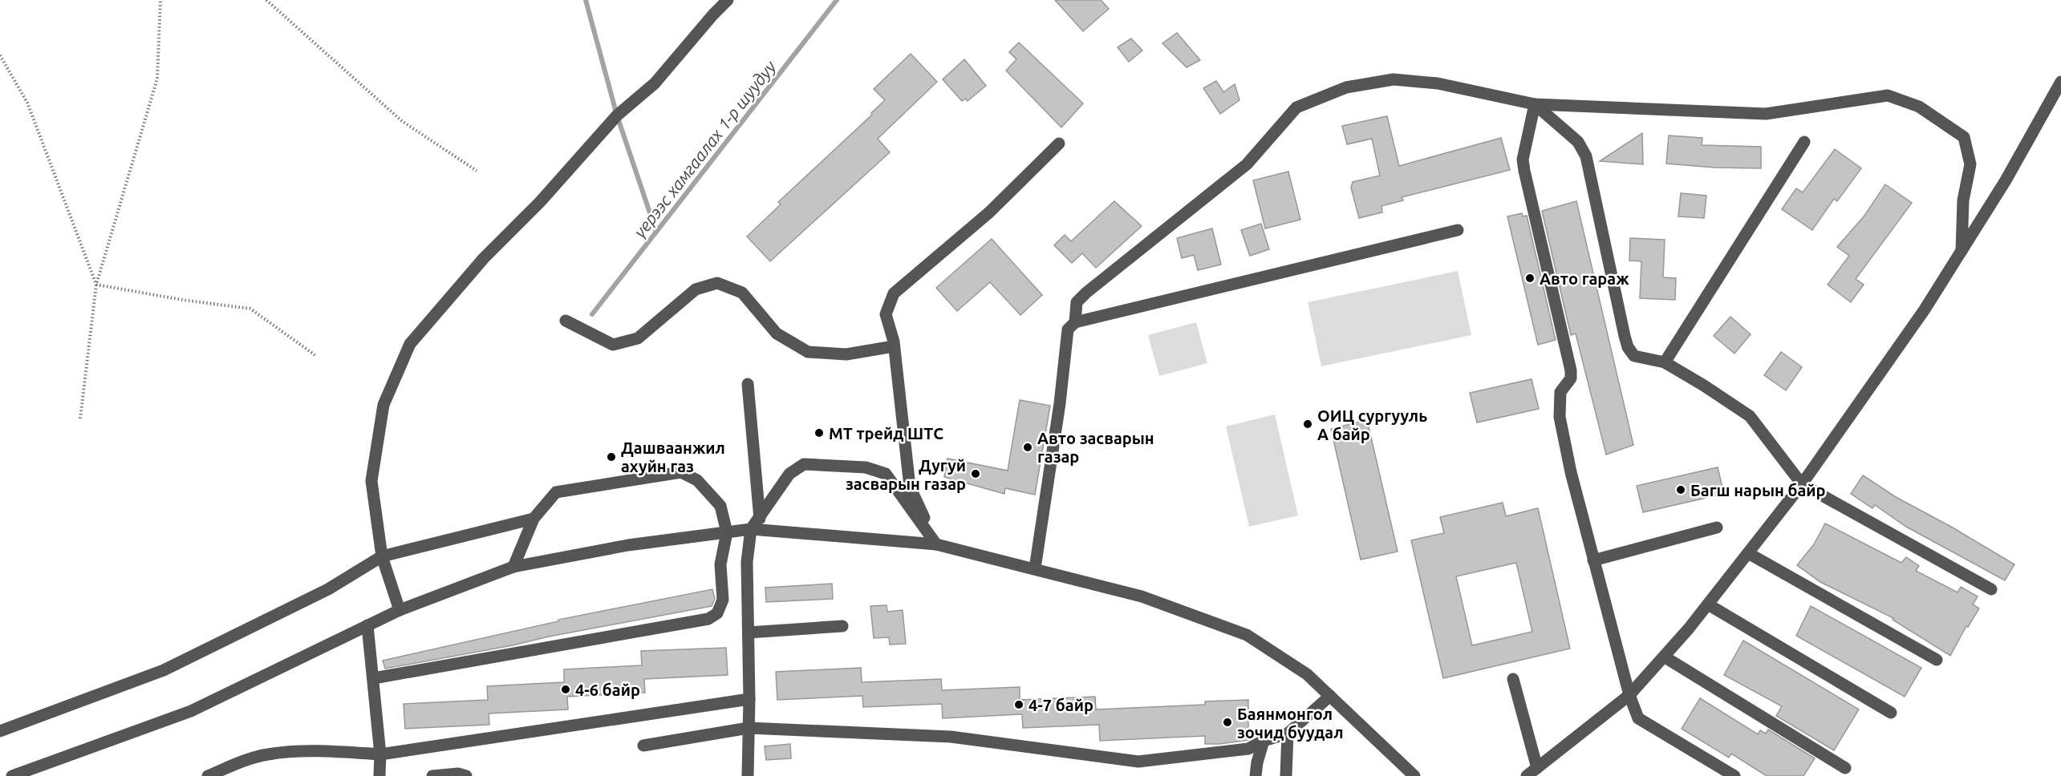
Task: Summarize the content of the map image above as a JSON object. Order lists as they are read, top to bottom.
{
  "water": ["үерээс хамгаалах 1-р шуудуу"],
  "places": [
    "Авто гараж",
    "ОИЦ сургууль А байр",
    "МТ трейд ШТС",
    "Авто засварын газар",
    "Дашваанжил ахуйн газ",
    "Дугуй засварын газар",
    "Багш нарын байр",
    "4-6 байр",
    "4-7 байр",
    "Баянмонгол зочид буудал"
  ]
}
